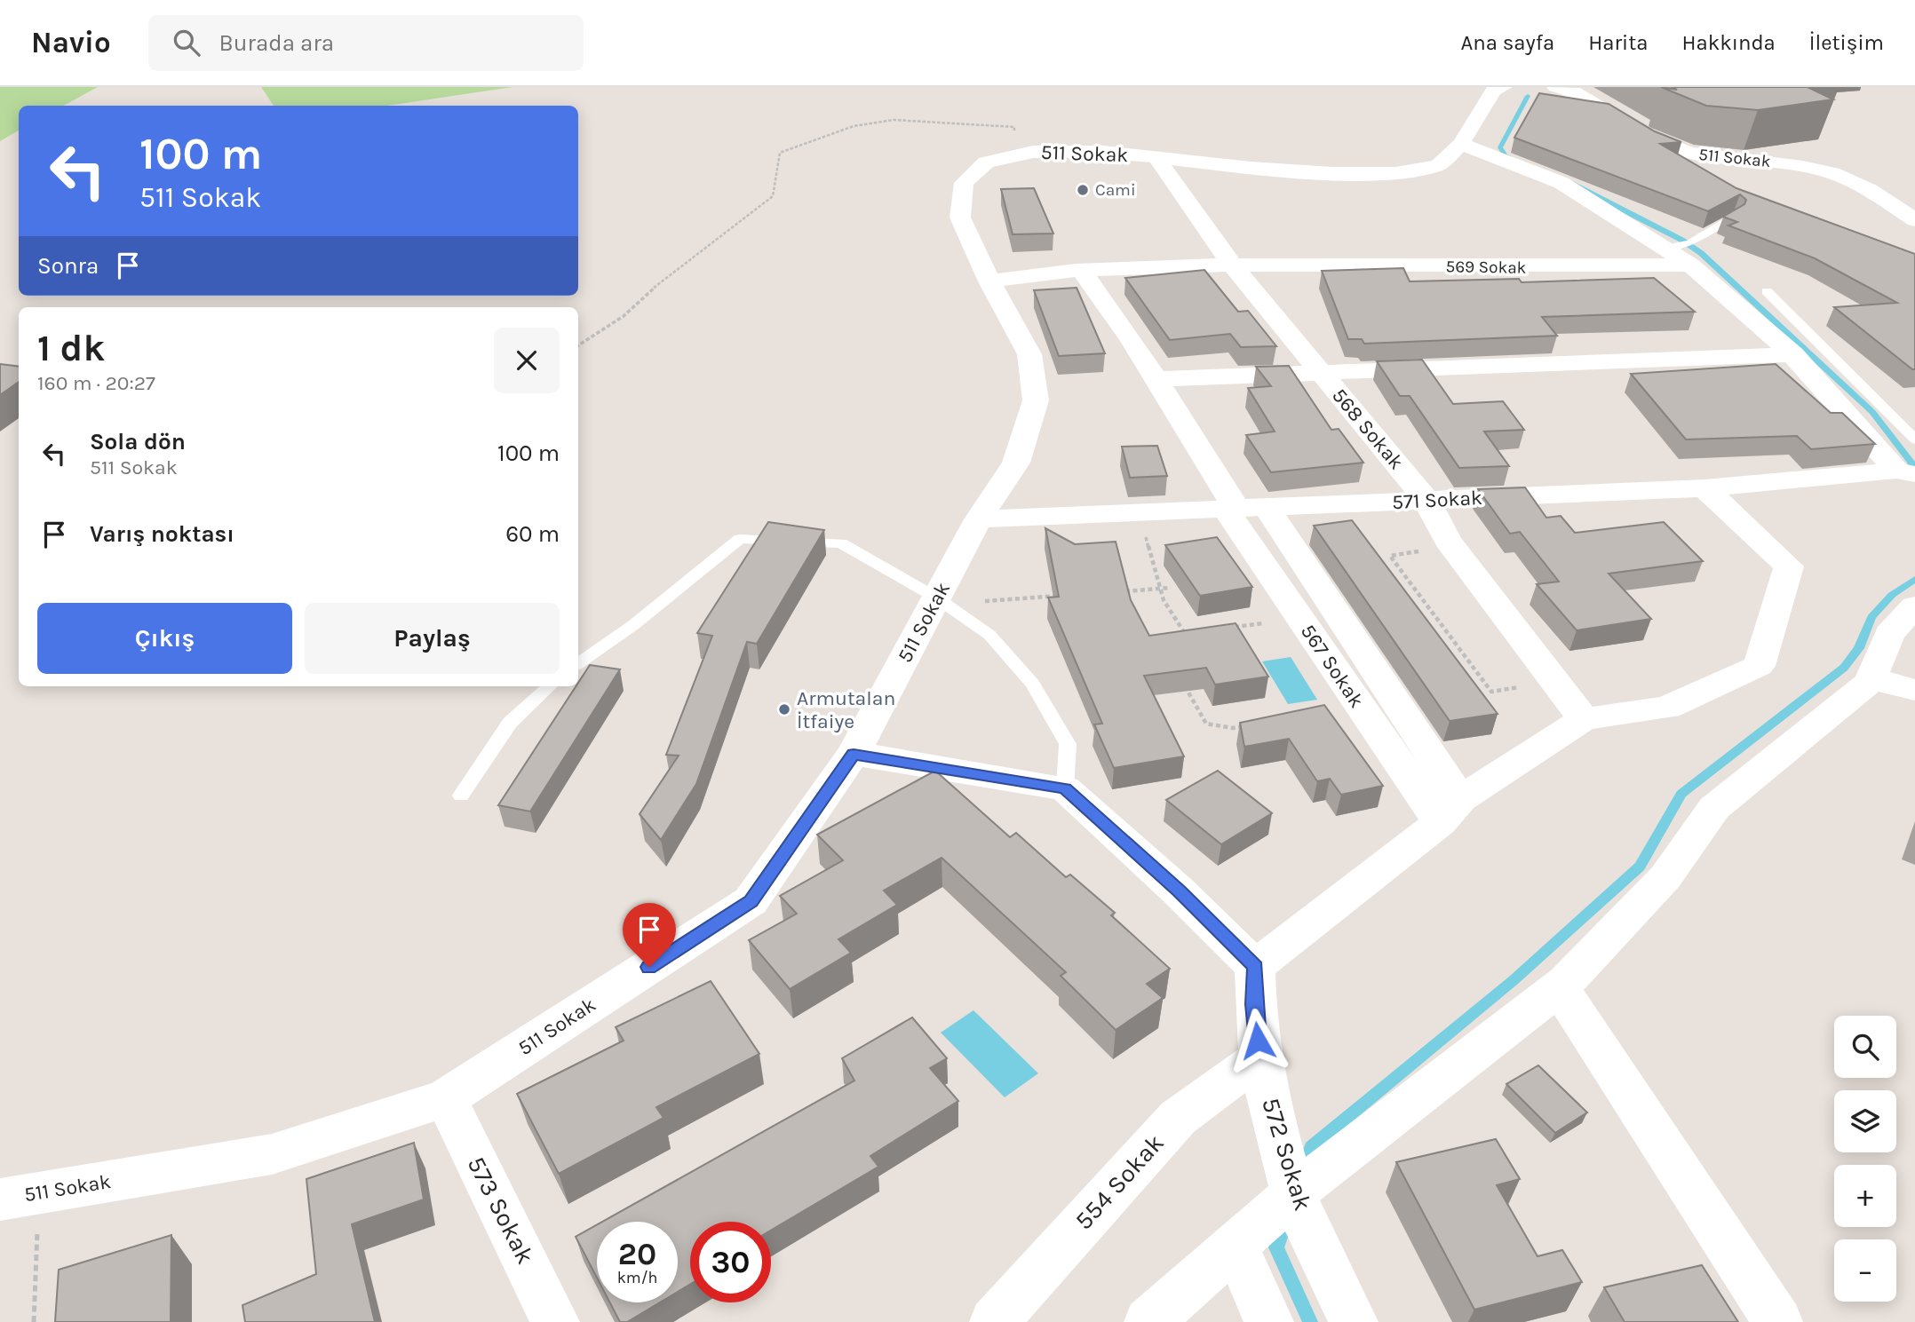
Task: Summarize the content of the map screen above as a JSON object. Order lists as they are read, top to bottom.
{
  "streets": {
    "street": [
      "511 Sokak",
      "569 Sokak",
      "568 Sokak",
      "571 Sokak",
      "567 Sokak",
      "572 Sokak",
      "554 Sokak",
      "573 Sokak"
    ]
  },
  "crossings": [
    ["511 Sokak", "569 Sokak"],
    ["511 Sokak", "568 Sokak"],
    ["511 Sokak", "571 Sokak"],
    ["511 Sokak", "573 Sokak"],
    ["569 Sokak", "568 Sokak"],
    ["569 Sokak", "567 Sokak"],
    ["568 Sokak", "571 Sokak"],
    ["571 Sokak", "567 Sokak"],
    ["572 Sokak", "554 Sokak"]
  ],
  "places": ["Cami", "Armutalan İtfaiye"],
  "page": {
    "header": "Navio",
    "search": "Burada ara",
    "nav": [
      "Ana sayfa",
      "Harita",
      "Hakkında",
      "İletişim"
    ],
    "turn": ["100 m", "511 Sokak"],
    "then": "Sonra",
    "heading": ["1 dk", "160 m · 20:27"],
    "list": [
      {
        "name": "Sola dön",
        "note": "511 Sokak",
        "value": "100 m"
      },
      {
        "name": "Varış noktası",
        "value": "60 m"
      }
    ],
    "buttons": ["Çıkış", "Paylaş"],
    "map_buttons": ["+", "−"],
    "speed": "20 km/h",
    "limit": "30"
  }
}
